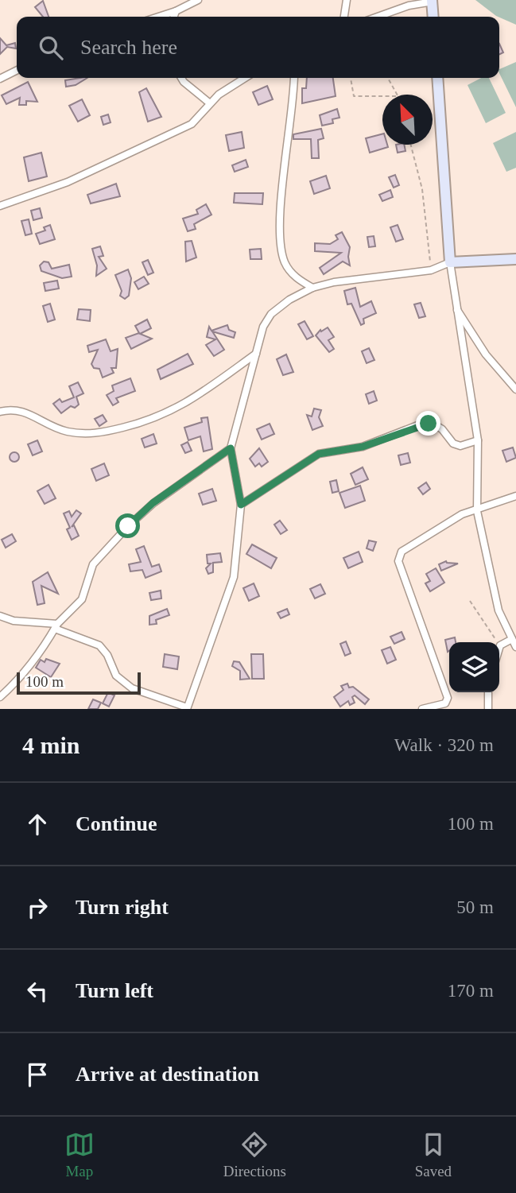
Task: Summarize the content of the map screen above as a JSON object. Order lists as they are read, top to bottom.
{
  "scale_bar": "100 m",
  "north": "top left",
  "page": {
    "search": "Search here",
    "scale": "100 m",
    "heading": ["4 min", "Walk · 320 m"],
    "list": [
      ["Continue", "100 m"],
      ["Turn right", "50 m"],
      ["Turn left", "170 m"],
      "Arrive at destination"
    ],
    "nav": ["Map", "Directions", "Saved"]
  }
}
